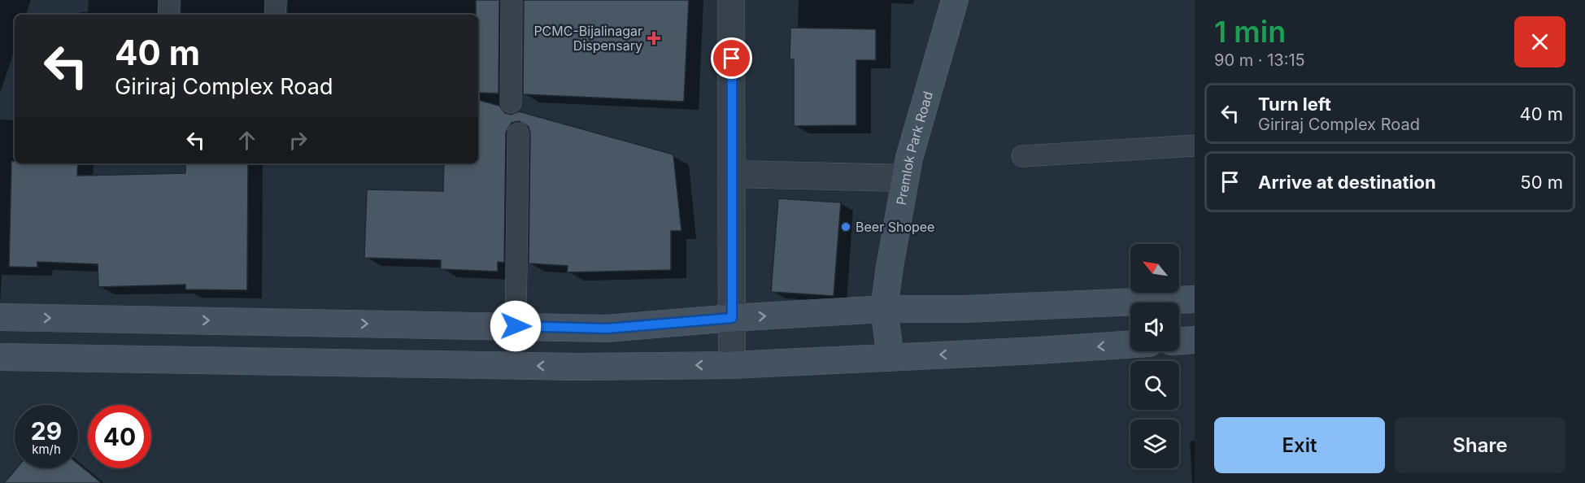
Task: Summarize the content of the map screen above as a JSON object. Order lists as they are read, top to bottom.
{
  "streets": {
    "street": ["Premlok Park Road"]
  },
  "places": {
    "health": ["PCMC-Bijalinagar Dispensary"],
    "other": ["Beer Shopee"]
  },
  "north": "top left",
  "page": {
    "heading": ["1 min", "90 m · 13:15"],
    "turn": ["40 m", "Giriraj Complex Road"],
    "list": [
      {
        "name": "Turn left",
        "note": "Giriraj Complex Road",
        "value": "40 m"
      },
      {
        "name": "Arrive at destination",
        "value": "50 m"
      }
    ],
    "speed": "29 km/h",
    "limit": "40",
    "buttons": ["Exit", "Share"]
  }
}
